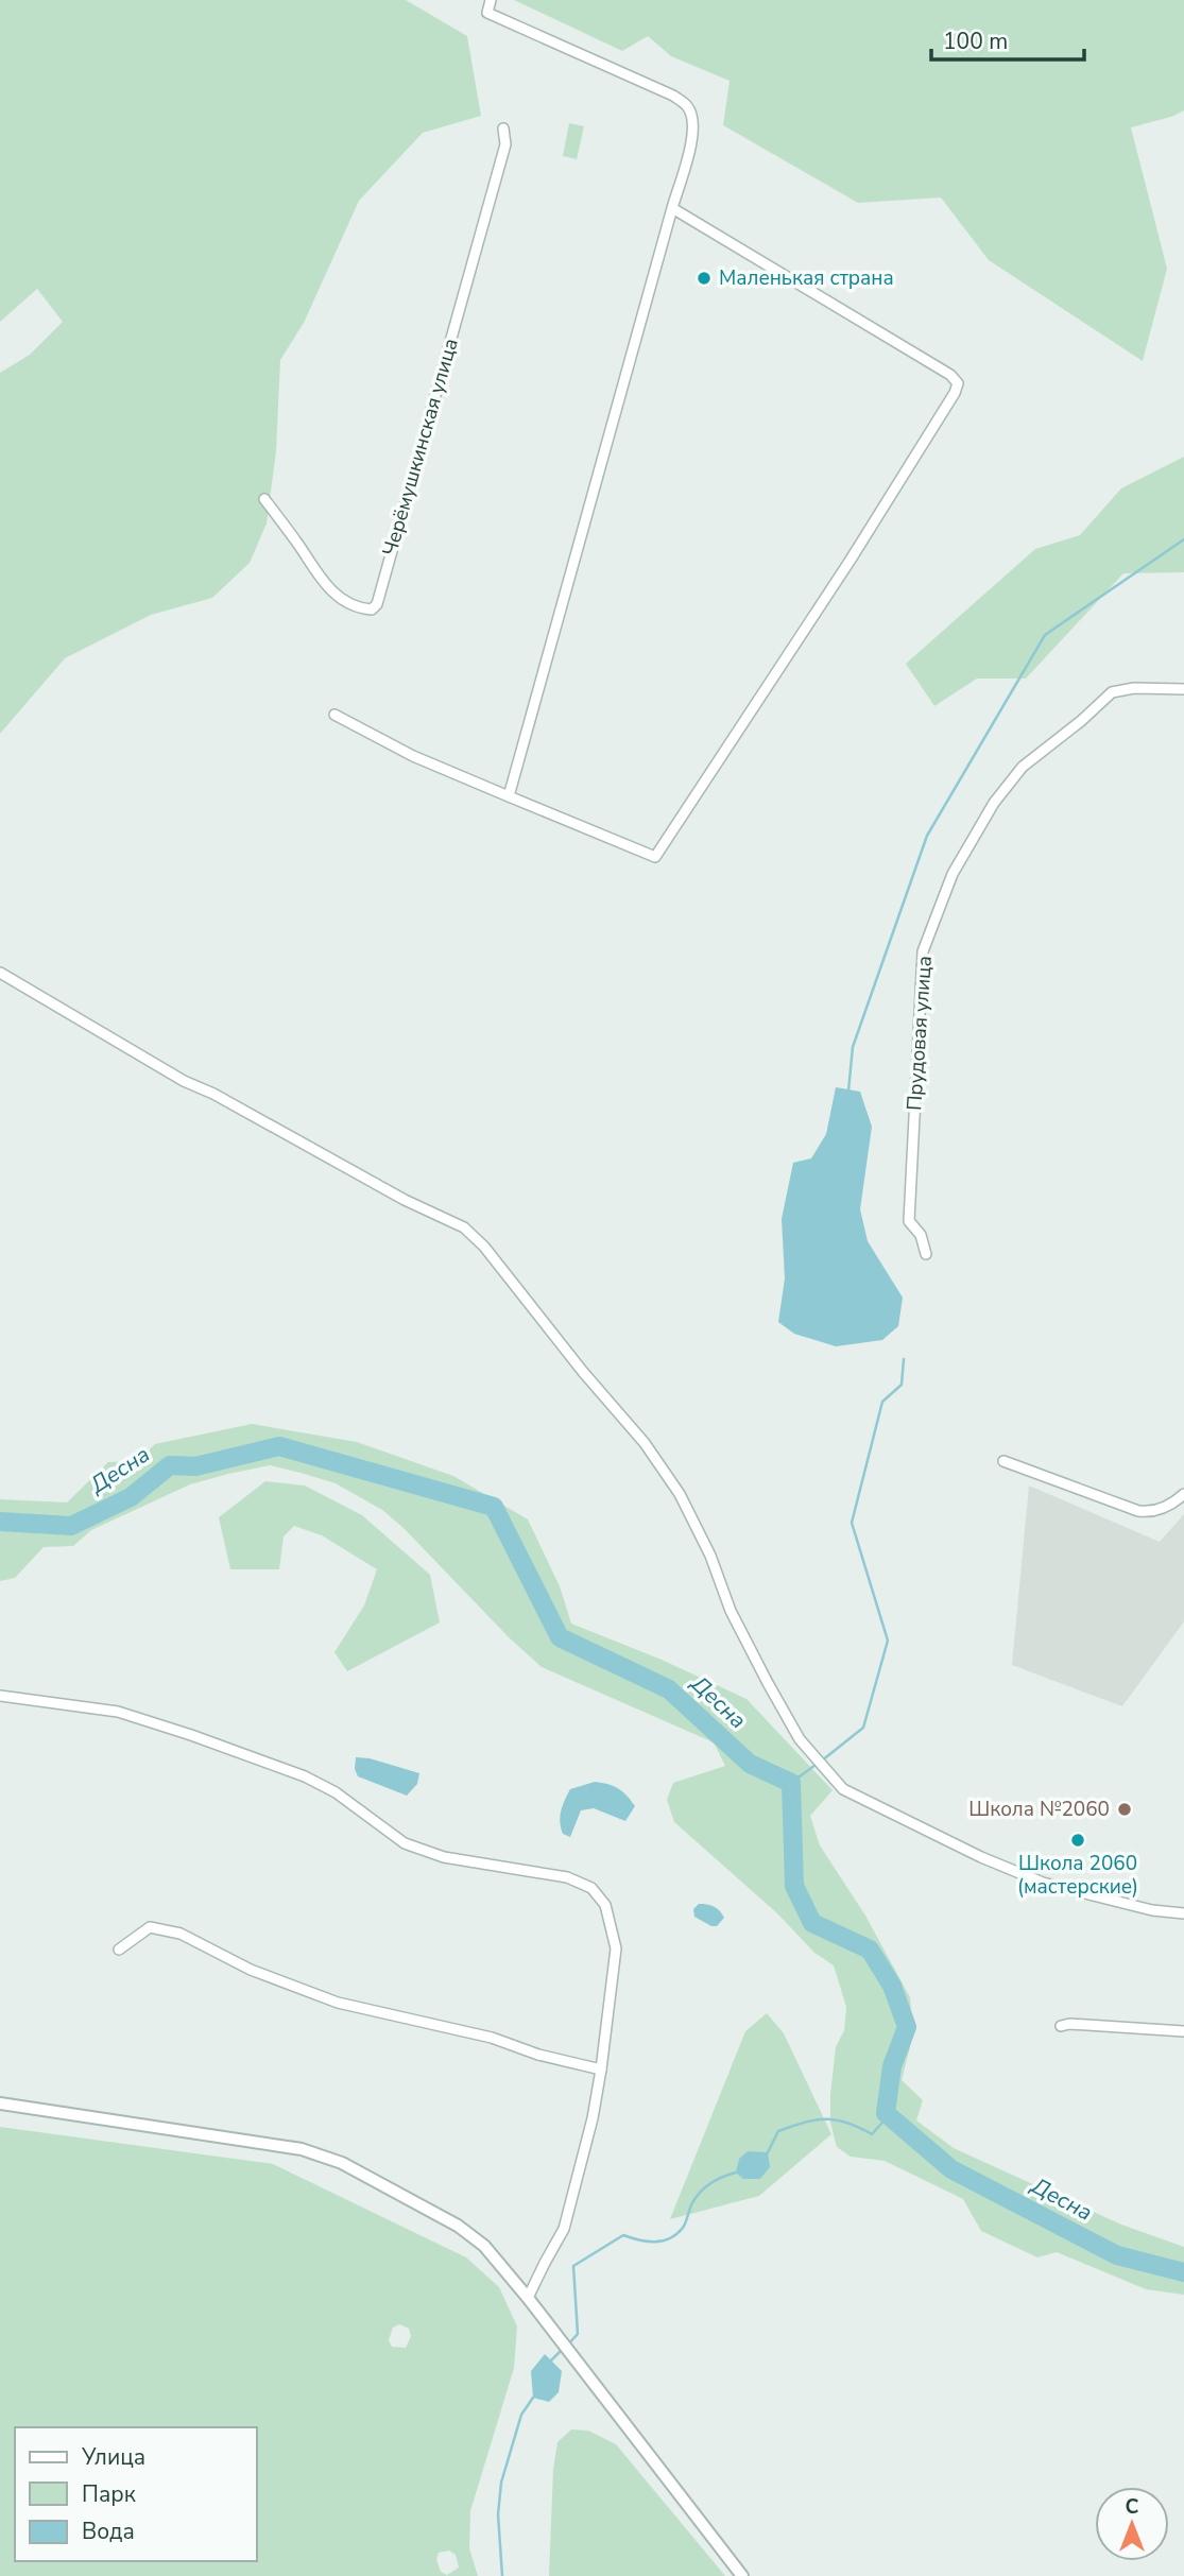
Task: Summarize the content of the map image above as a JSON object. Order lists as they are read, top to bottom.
{
  "streets": {
    "street": ["Черёмушкинская улица", "Прудовая улица"]
  },
  "water": ["Десна"],
  "places": ["Маленькая страна", "Школа №2060", "Школа 2060 (мастерские)"],
  "legend": ["Улица", "Парк", "Вода"],
  "scale_bar": "100 m",
  "north": "top"
}
